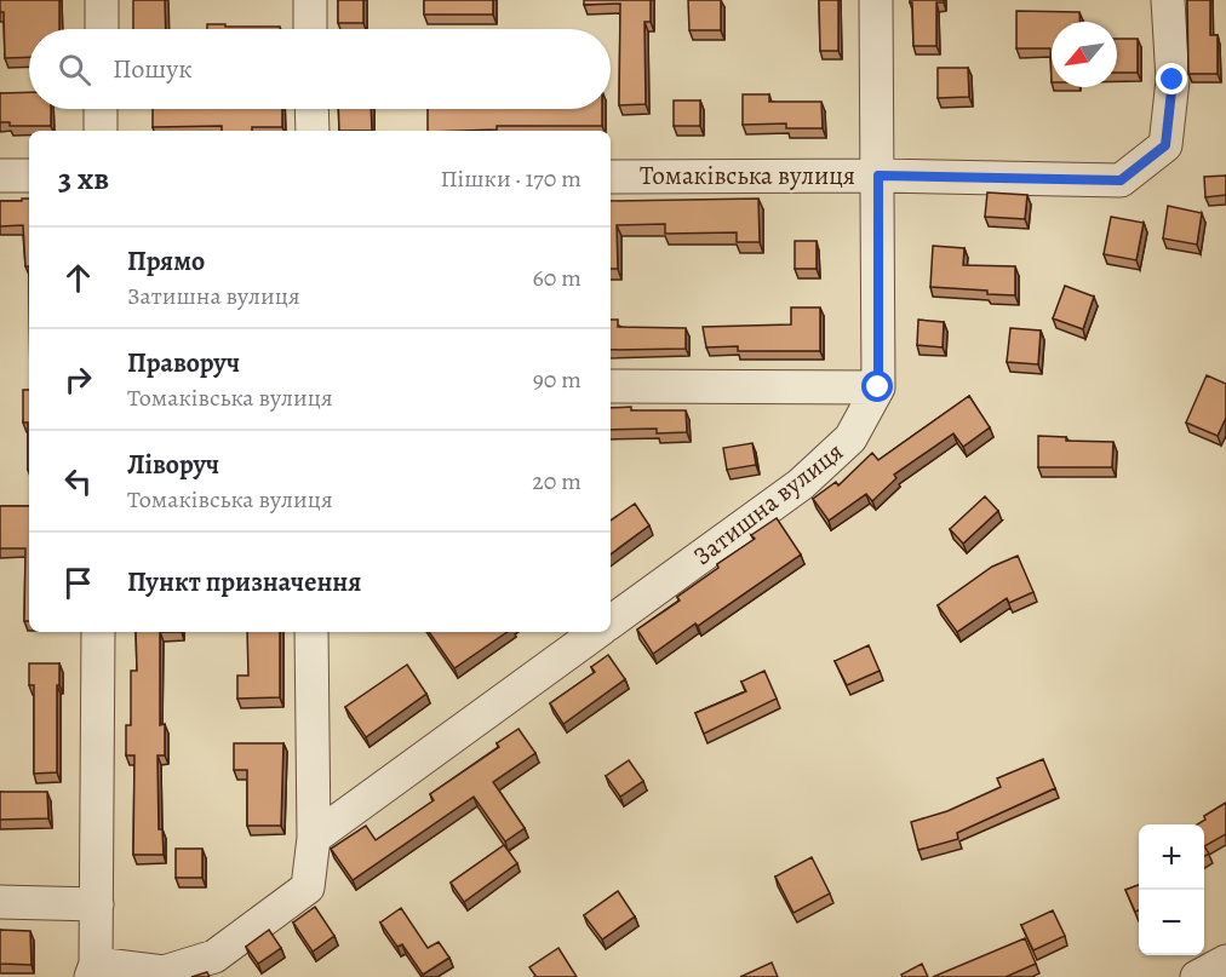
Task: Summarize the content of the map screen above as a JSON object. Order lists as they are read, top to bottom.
{
  "streets": {
    "street": ["Томаківська вулиця", "Затишна вулиця"]
  },
  "crossings": [
    ["Томаківська вулиця", "Затишна вулиця"]
  ],
  "north": "bottom left",
  "page": {
    "search": "Пошук",
    "heading": ["3 хв", "Пішки · 170 m"],
    "list": [
      ["Прямо", "Затишна вулиця", "60 m"],
      ["Праворуч", "Томаківська вулиця", "90 m"],
      ["Ліворуч", "Томаківська вулиця", "20 m"],
      "Пункт призначення"
    ],
    "map_buttons": ["+", "−"]
  }
}
